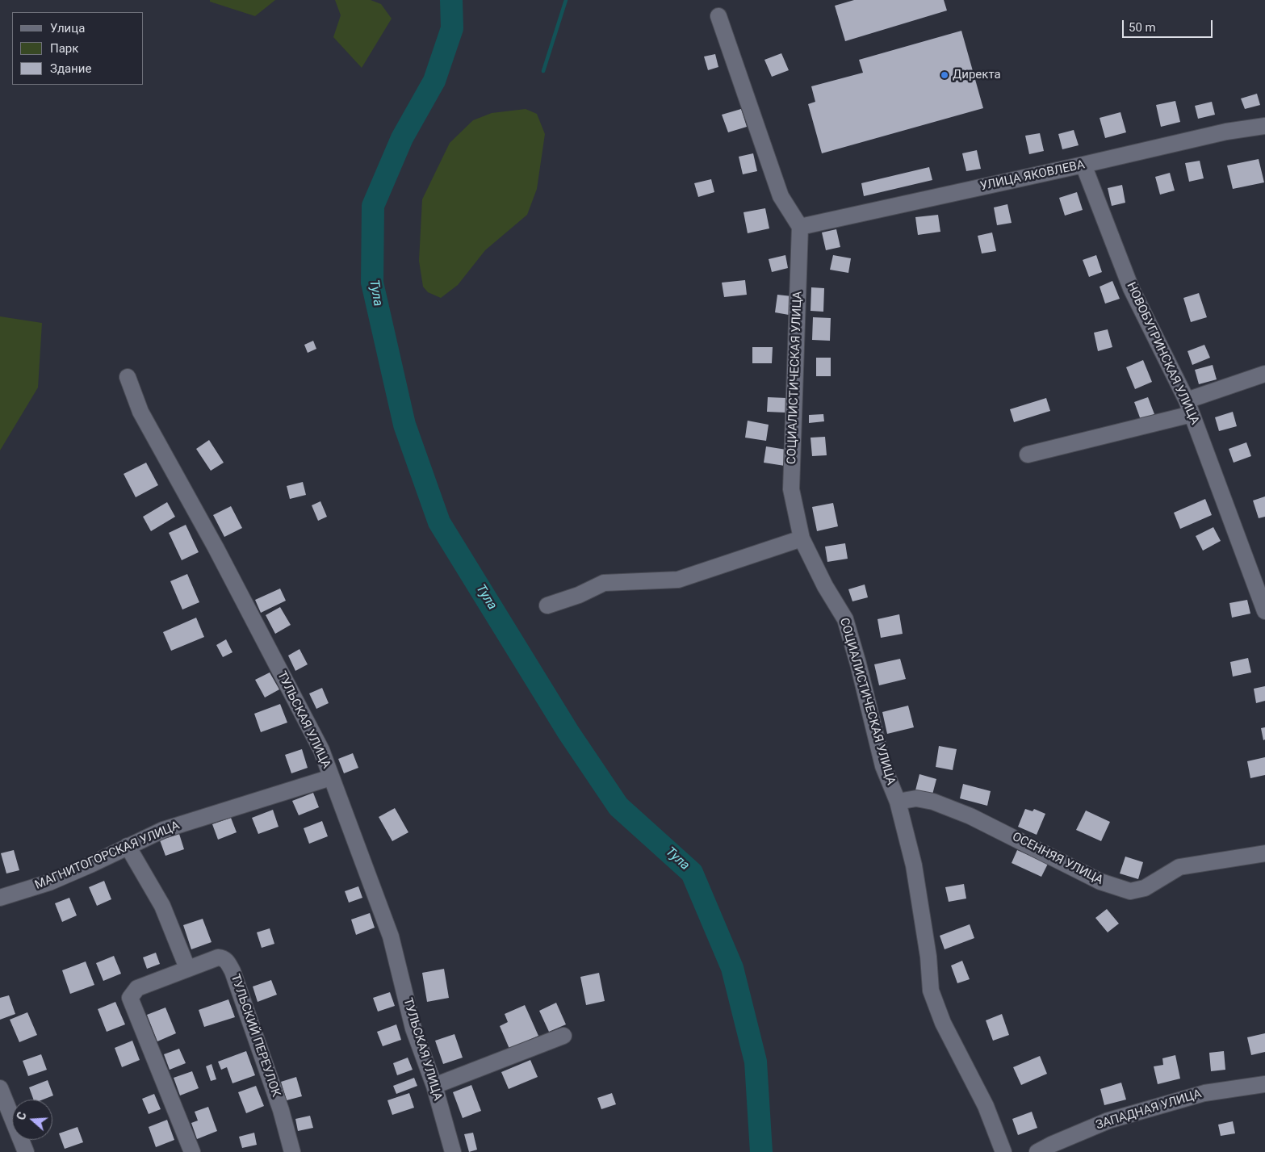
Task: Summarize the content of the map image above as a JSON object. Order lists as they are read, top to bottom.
{
  "streets": {
    "street": [
      "УЛИЦА ЯКОВЛЕВА",
      "НОВОБУГРИНСКАЯ УЛИЦА",
      "СОЦИАЛИСТИЧЕСКАЯ УЛИЦА",
      "ТУЛЬСКАЯ УЛИЦА",
      "МАГНИТОГОРСКАЯ УЛИЦА",
      "ОСЕННЯЯ УЛИЦА",
      "ТУЛЬСКИЙ ПЕРЕУЛОК",
      "ЗАПАДНАЯ УЛИЦА"
    ]
  },
  "crossings": [
    ["УЛИЦА ЯКОВЛЕВА", "НОВОБУГРИНСКАЯ УЛИЦА"],
    ["УЛИЦА ЯКОВЛЕВА", "СОЦИАЛИСТИЧЕСКАЯ УЛИЦА"],
    ["СОЦИАЛИСТИЧЕСКАЯ УЛИЦА", "ОСЕННЯЯ УЛИЦА"],
    ["ТУЛЬСКАЯ УЛИЦА", "МАГНИТОГОРСКАЯ УЛИЦА"]
  ],
  "water": ["Тула"],
  "places": ["Директа"],
  "legend": ["Улица", "Парк", "Здание"],
  "scale_bar": "50 m",
  "north": "left"
}
